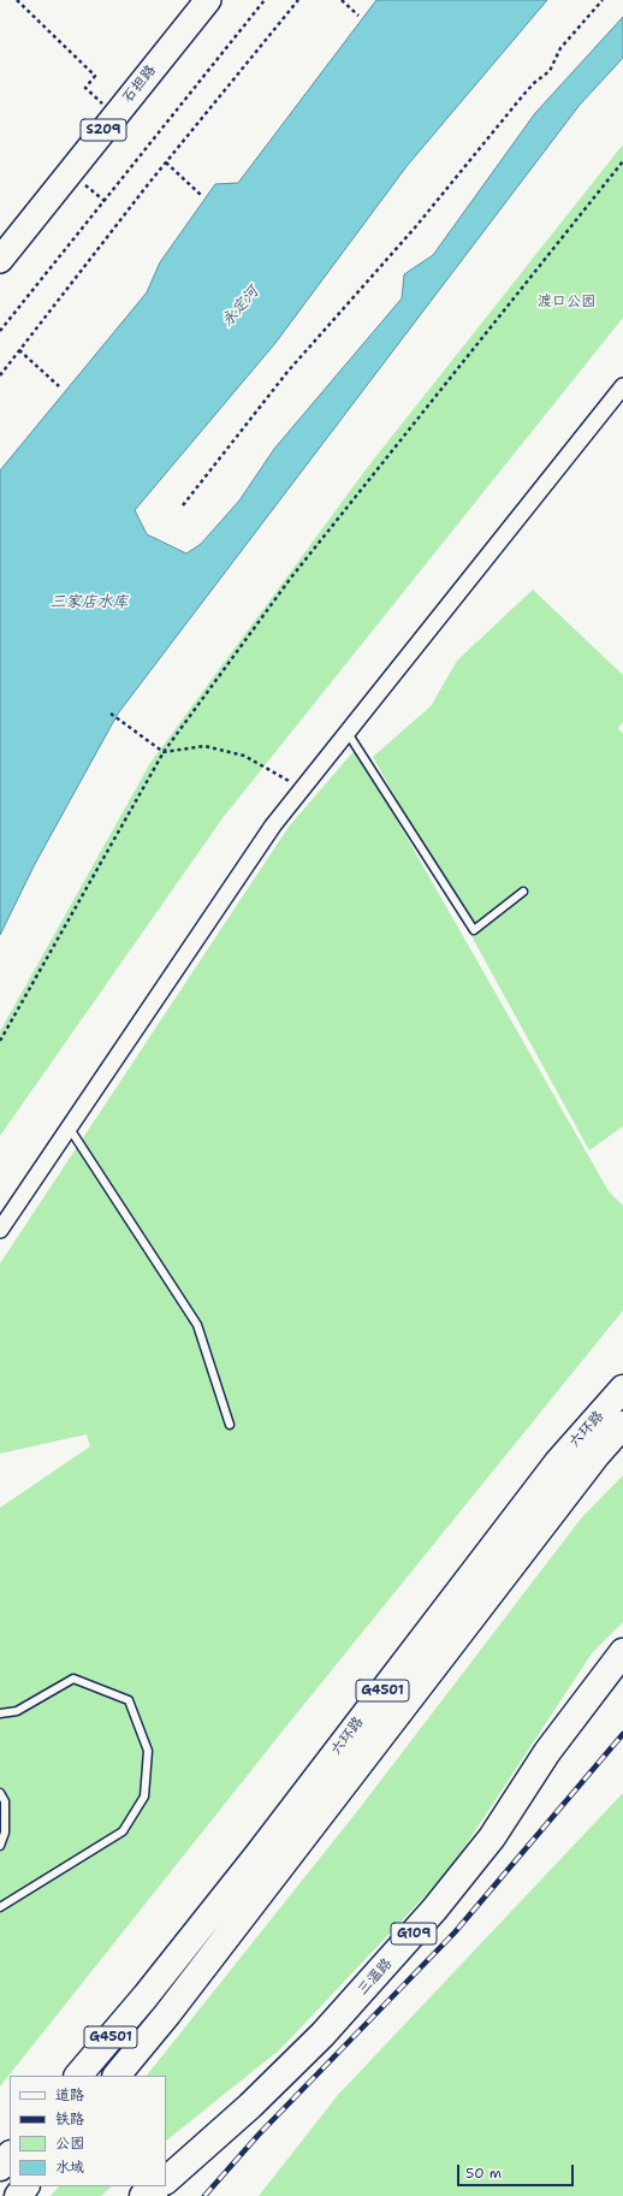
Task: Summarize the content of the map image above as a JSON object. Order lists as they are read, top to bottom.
{
  "streets": {
    "highway": [
      "六环路",
      "G4501",
      "G109",
      "三温路"
    ],
    "main road": ["石担路", "S209"]
  },
  "water": ["永定河", "三家店水库"],
  "parks": ["渡口公园"],
  "legend": [
    "道路",
    "铁路",
    "公园",
    "水域"
  ],
  "scale_bar": "50 m"
}
